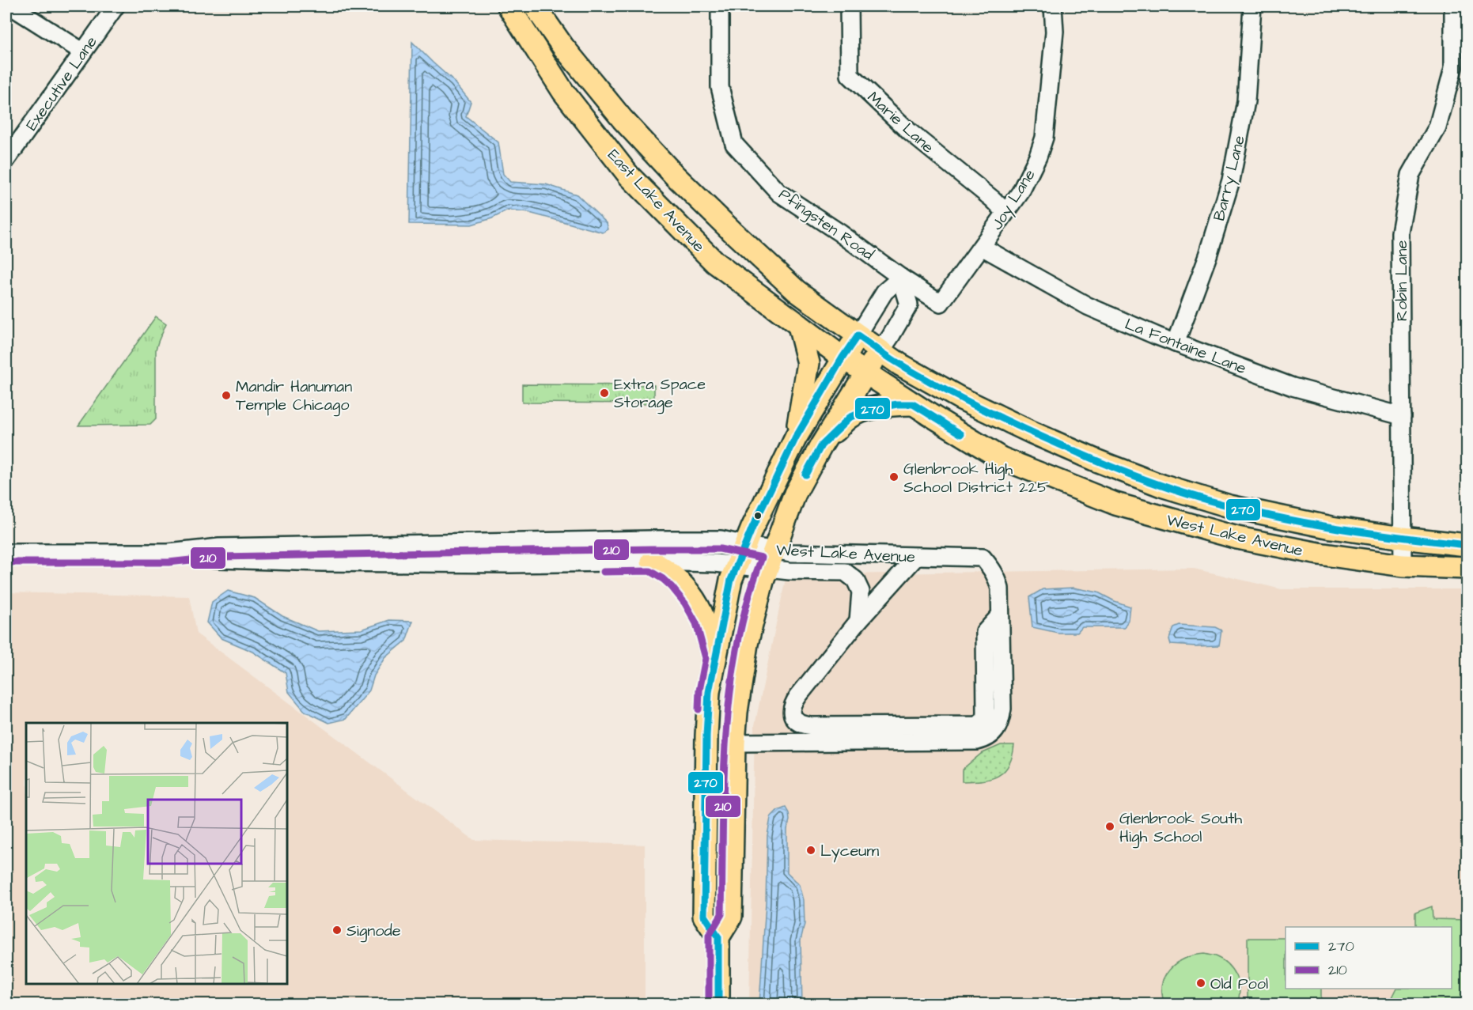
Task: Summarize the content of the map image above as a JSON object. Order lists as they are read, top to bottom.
{
  "streets": {
    "main road": ["East Lake Avenue", "West Lake Avenue"],
    "street": [
      "Executive Lane",
      "Marie Lane",
      "Barry Lane",
      "Joy Lane",
      "Pfingsten Road",
      "Robin Lane",
      "La Fontaine Lane"
    ]
  },
  "crossings": [
    ["Marie Lane", "Joy Lane"],
    ["Barry Lane", "La Fontaine Lane"],
    ["Joy Lane", "Pfingsten Road"],
    ["Joy Lane", "La Fontaine Lane"],
    ["East Lake Avenue", "West Lake Avenue"],
    ["Robin Lane", "La Fontaine Lane"],
    ["Robin Lane", "West Lake Avenue"]
  ],
  "places": [
    "Extra Space Storage",
    "Mandir Hanuman Temple Chicago",
    "Glenbrook High School District 225",
    "Glenbrook South High School",
    "Lyceum",
    "Signode",
    "Old Pool"
  ],
  "lines": ["transit line 270", "transit line 210"],
  "legend": ["270", "210"]
}
